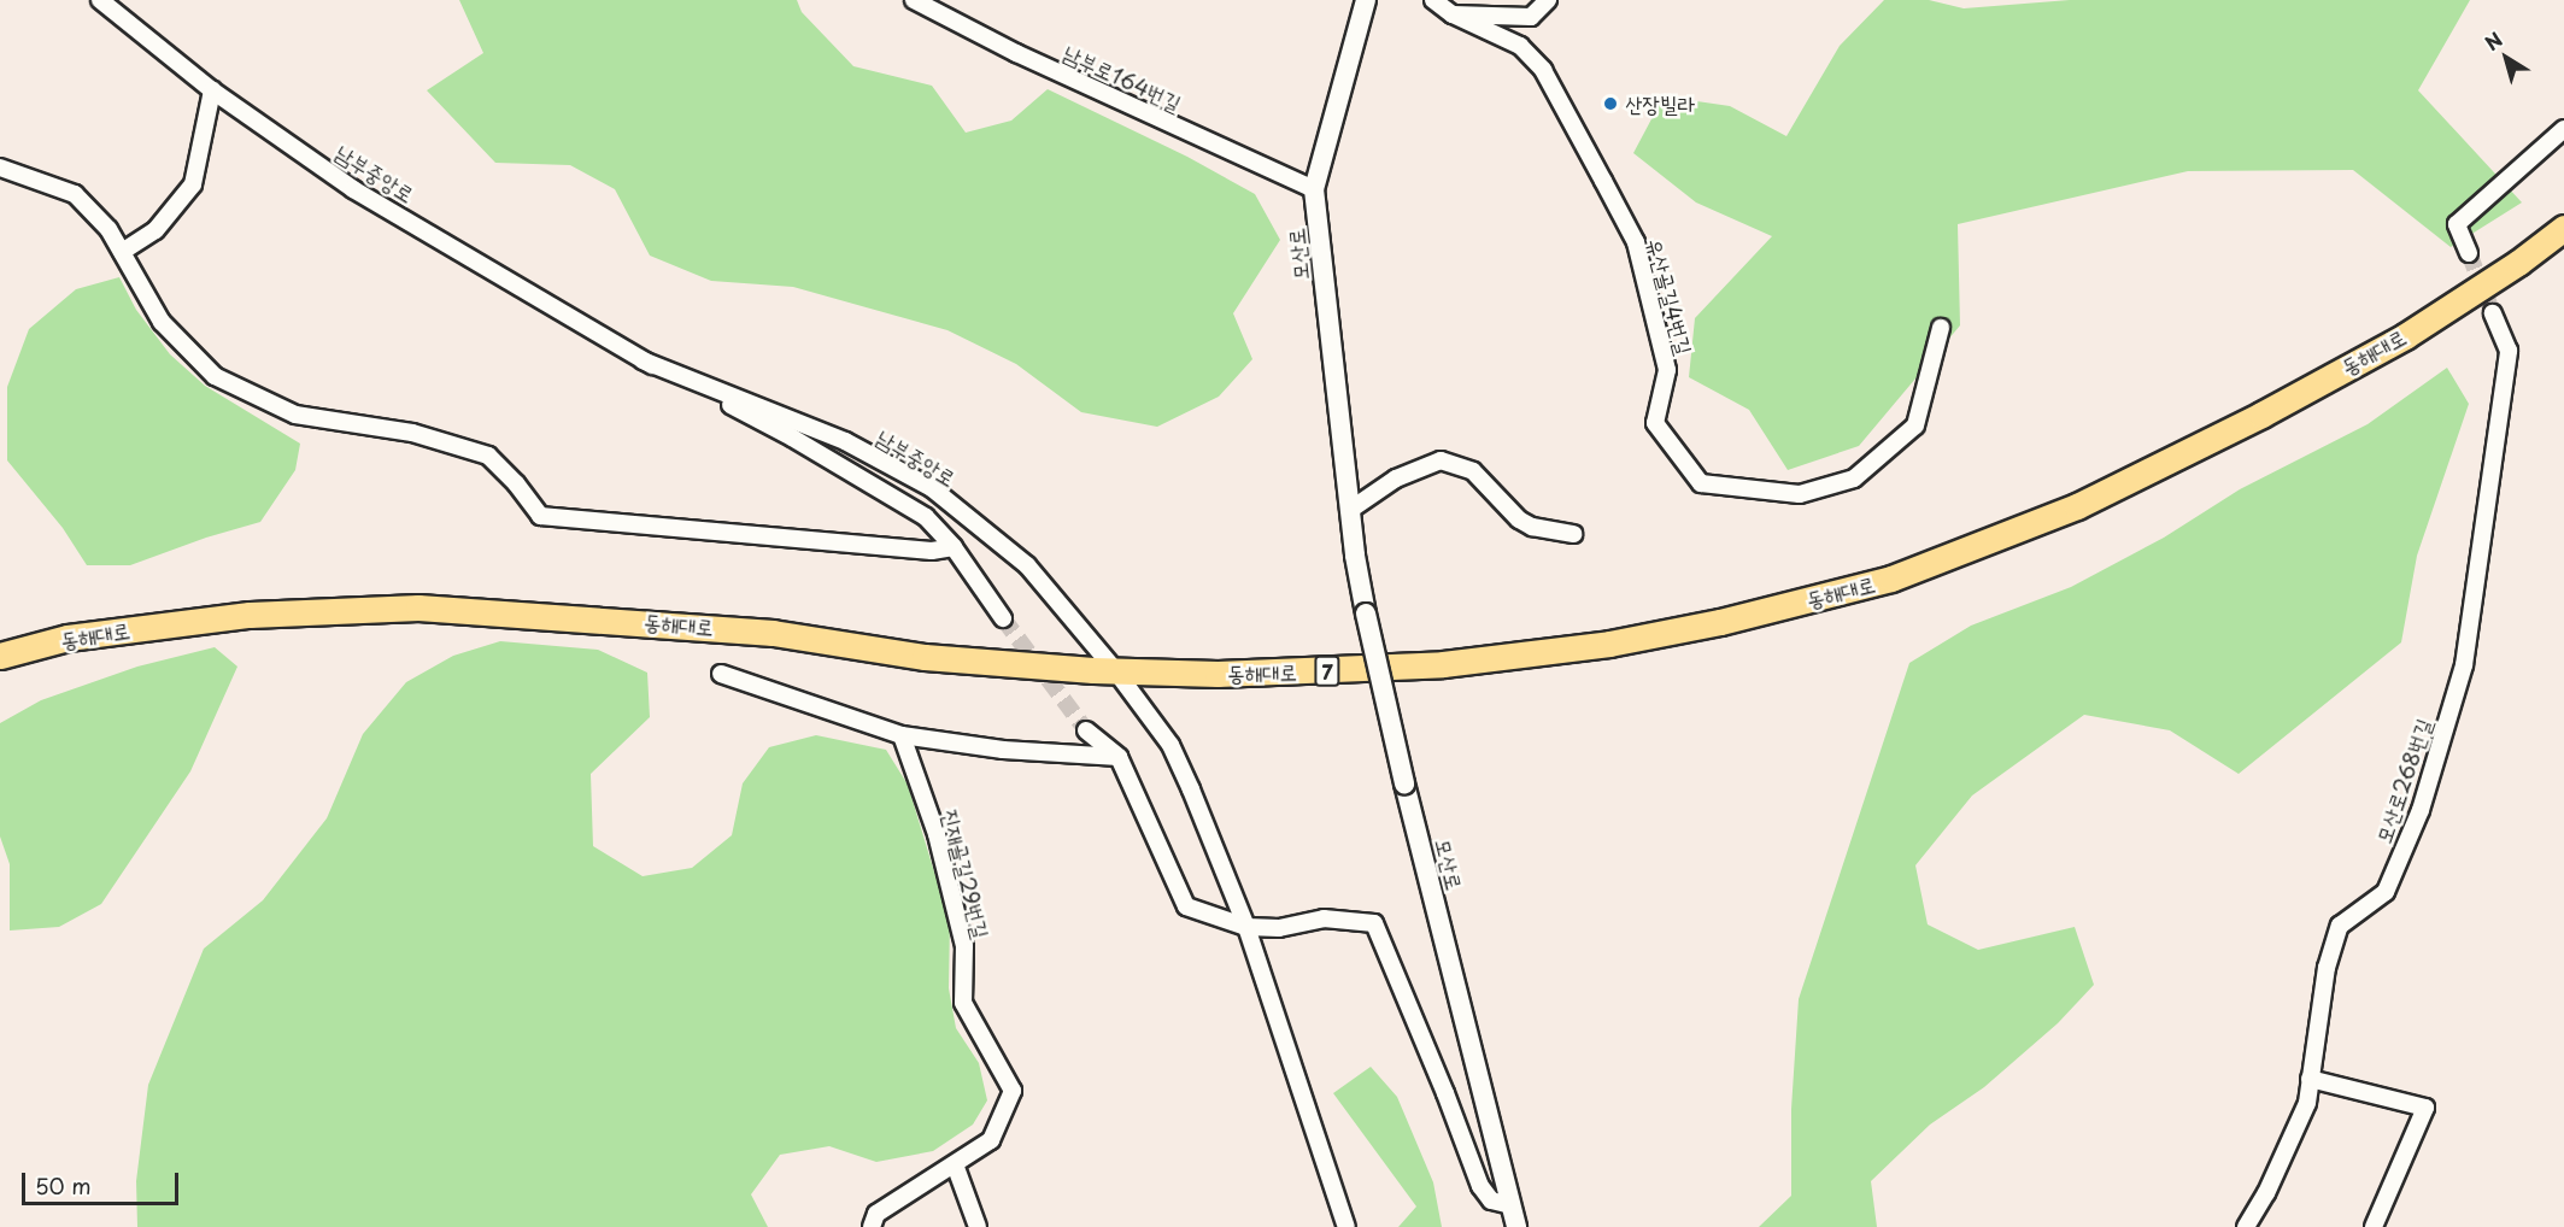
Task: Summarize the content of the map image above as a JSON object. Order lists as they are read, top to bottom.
{
  "streets": {
    "main road": ["동해대로", "7"],
    "street": [
      "남부로164번길",
      "남부중앙로",
      "모산로",
      "유산골길4번길",
      "모산로268번길",
      "진재골길29번길"
    ]
  },
  "crossings": [
    ["남부로164번길", "모산로"],
    ["남부중앙로", "동해대로"]
  ],
  "places": ["산장빌라"],
  "scale_bar": "50 m",
  "north": "top left"
}
